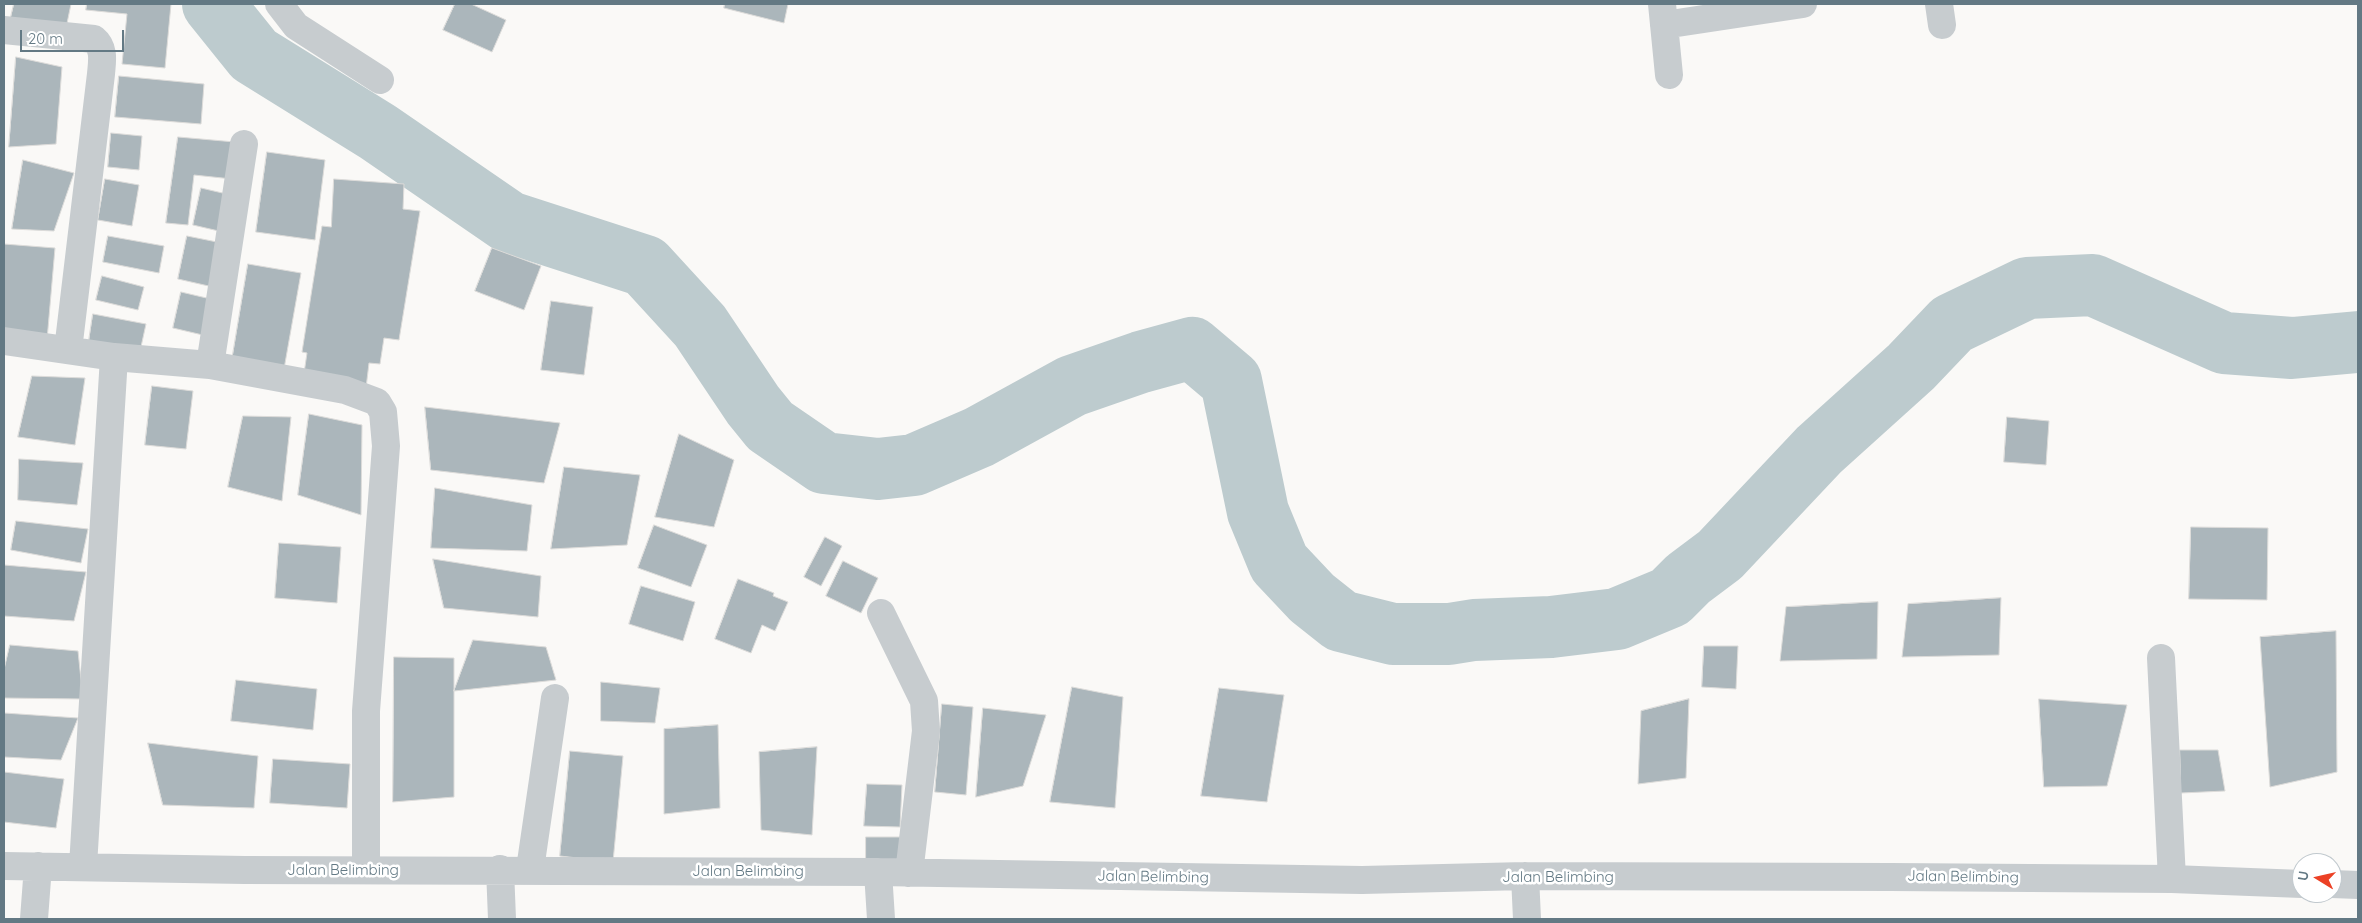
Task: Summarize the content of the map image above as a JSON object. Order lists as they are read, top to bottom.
{
  "streets": {
    "street": ["Jalan Belimbing"]
  },
  "scale_bar": "20 m",
  "north": "left"
}
